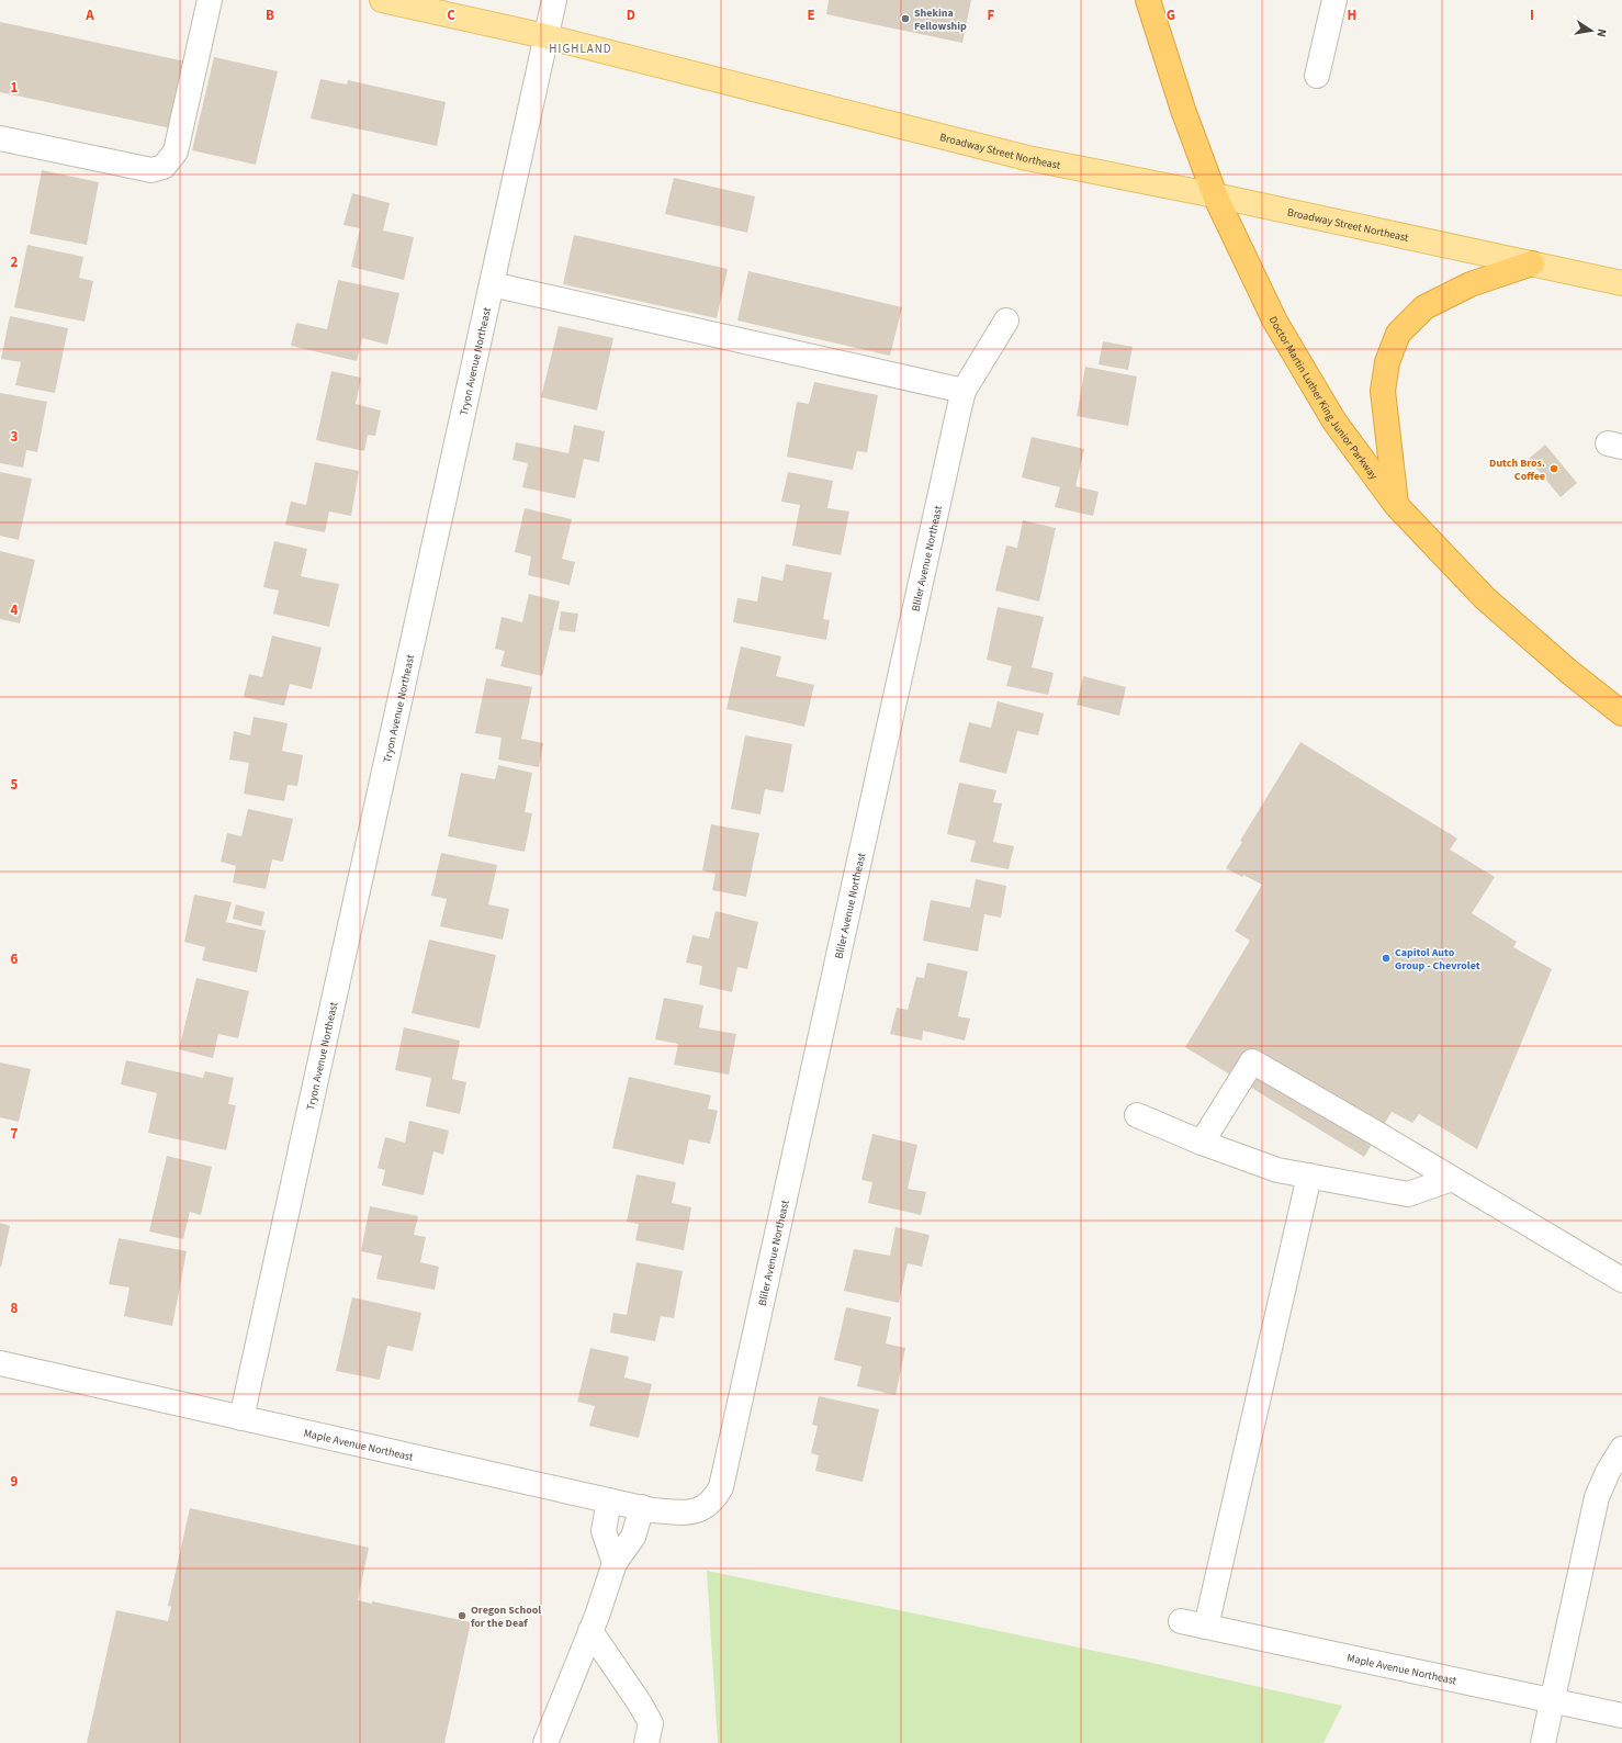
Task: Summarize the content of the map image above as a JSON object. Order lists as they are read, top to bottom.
{
  "streets": {
    "highway": ["Doctor Martin Luther King Junior Parkway"],
    "main road": ["Broadway Street Northeast"],
    "street": ["Tryon Avenue Northeast", "Bliler Avenue Northeast", "Maple Avenue Northeast"]
  },
  "crossings": [
    ["Broadway Street Northeast", "Tryon Avenue Northeast"],
    ["Broadway Street Northeast", "Doctor Martin Luther King Junior Parkway"],
    ["Tryon Avenue Northeast", "Maple Avenue Northeast"],
    ["Bliler Avenue Northeast", "Maple Avenue Northeast"]
  ],
  "districts": ["HIGHLAND"],
  "places": [
    "Shekina Fellowship",
    "Dutch Bros. Coffee",
    "Capitol Auto Group - Chevrolet",
    "Oregon School for the Deaf"
  ],
  "north": "right",
  "grid": {
    "columns": [
      "A",
      "B",
      "C",
      "D",
      "E",
      "F",
      "G",
      "H",
      "I"
    ],
    "rows": [
      "1",
      "2",
      "3",
      "4",
      "5",
      "6",
      "7",
      "8",
      "9"
    ]
  }
}
